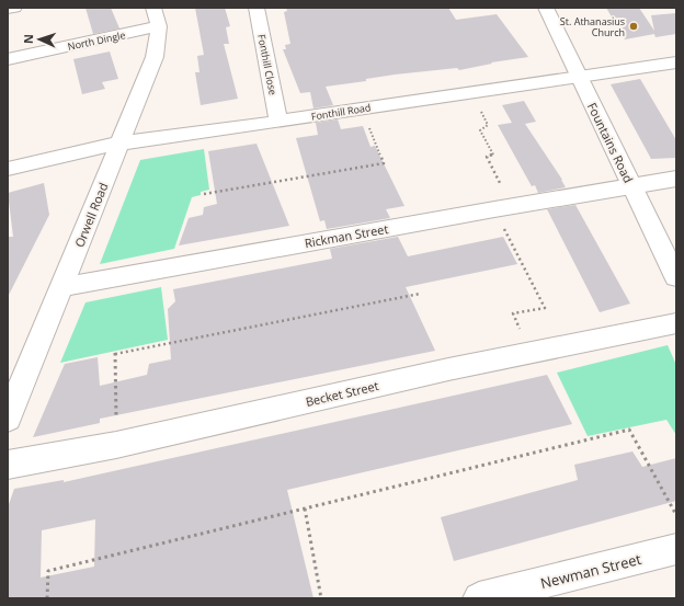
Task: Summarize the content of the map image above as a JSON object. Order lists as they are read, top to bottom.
{
  "streets": {
    "street": [
      "North Dingle",
      "Fonthill Close",
      "Fonthill Road",
      "Fountains Road",
      "Orwell Road",
      "Rickman Street",
      "Becket Street",
      "Newman Street"
    ]
  },
  "crossings": [
    ["North Dingle", "Orwell Road"],
    ["Fonthill Close", "Fonthill Road"],
    ["Fonthill Road", "Fountains Road"],
    ["Fonthill Road", "Orwell Road"],
    ["Fountains Road", "Rickman Street"],
    ["Orwell Road", "Rickman Street"]
  ],
  "places": ["St. Athanasius Church"],
  "north": "left"
}
